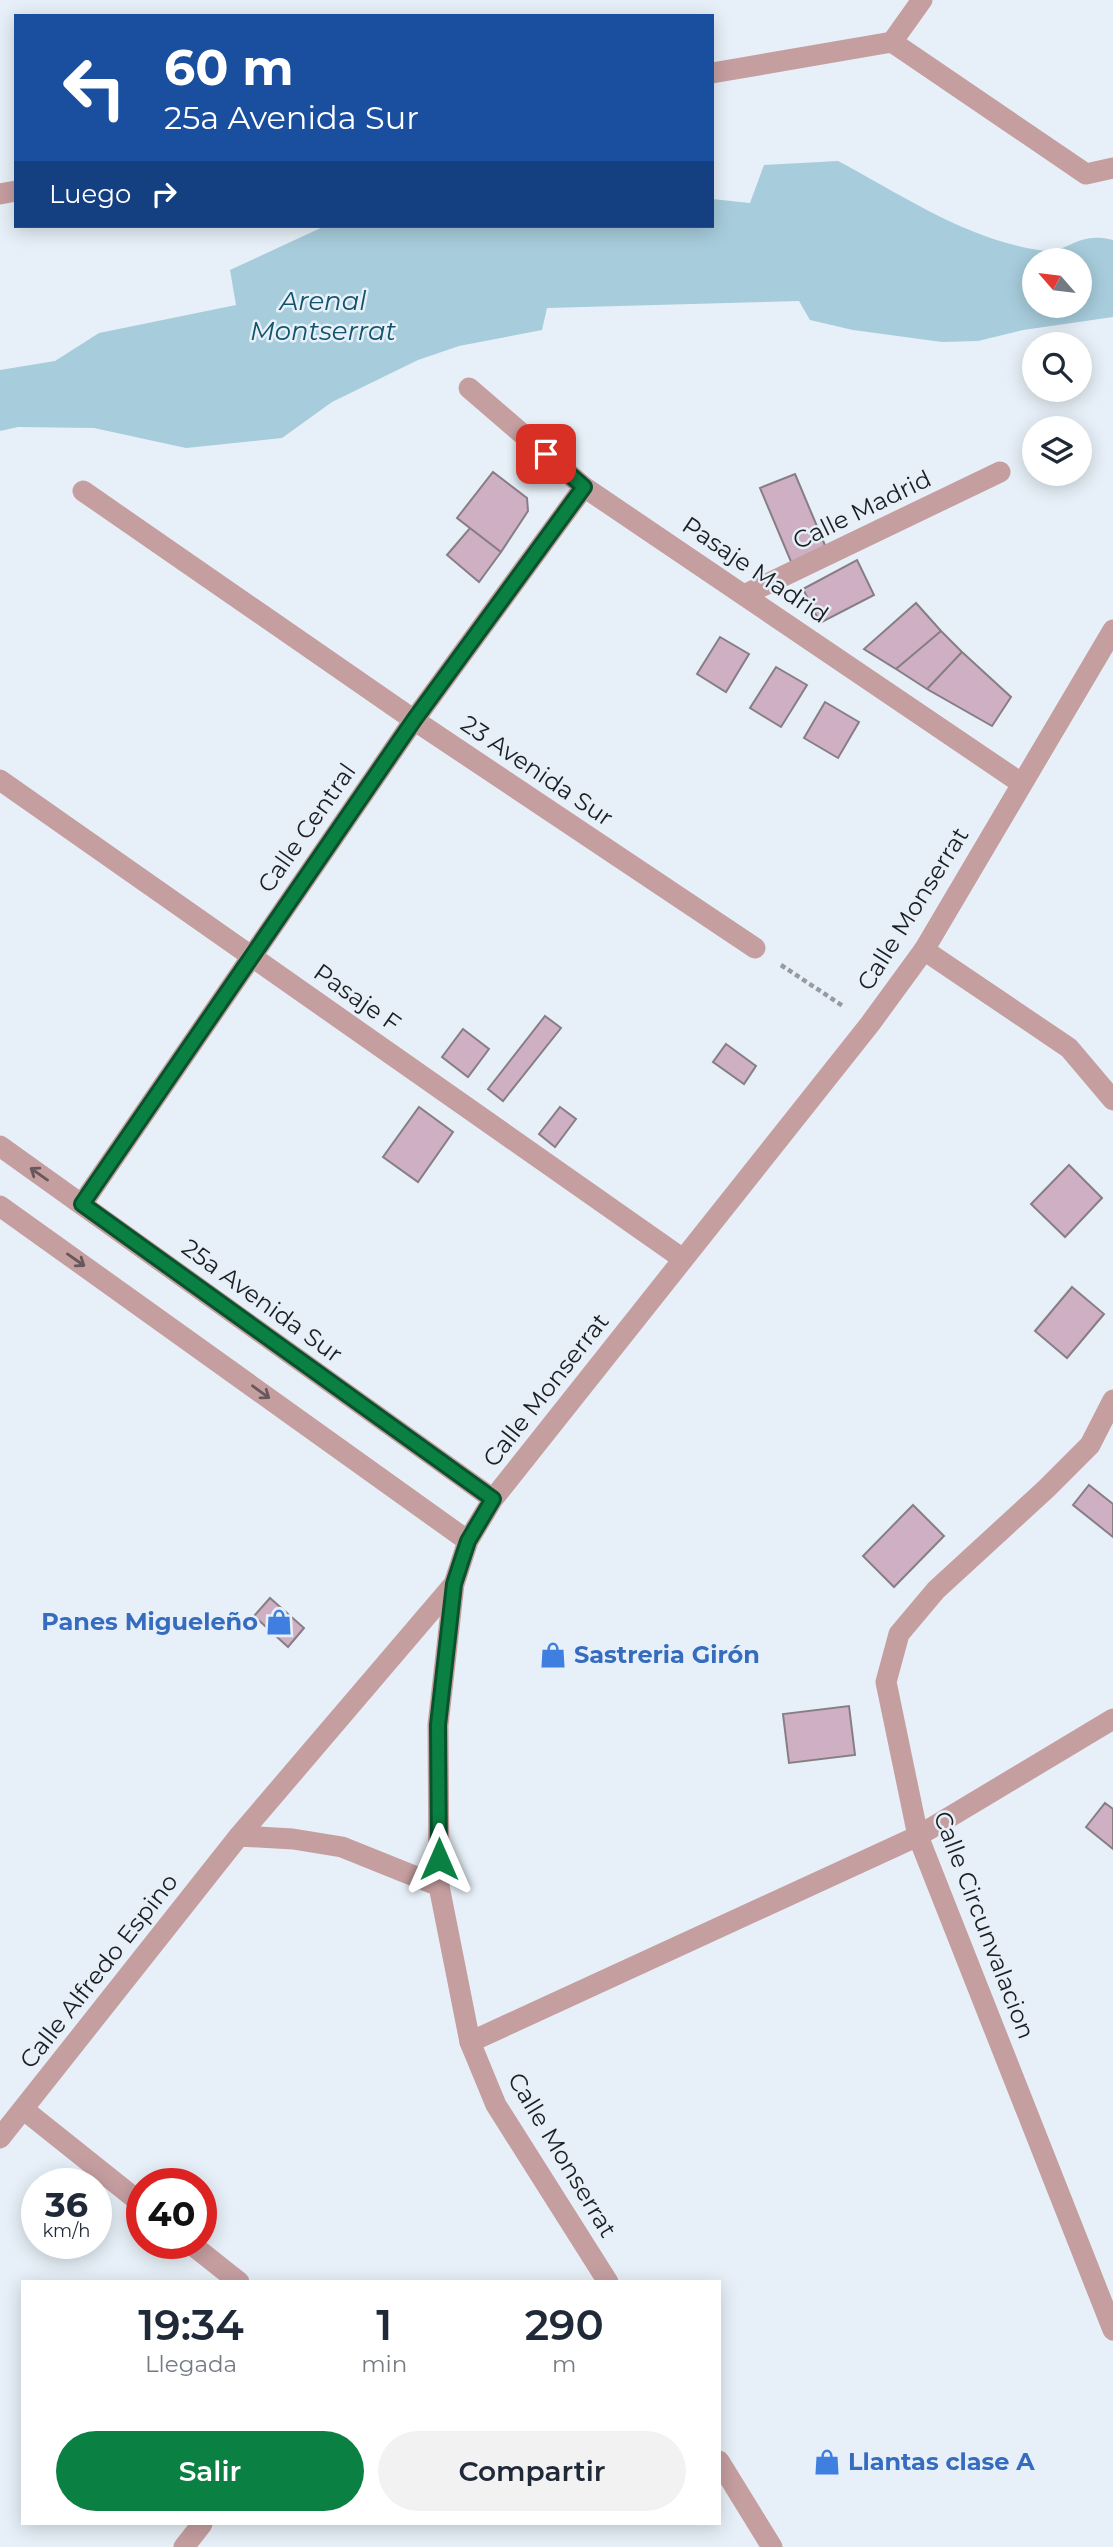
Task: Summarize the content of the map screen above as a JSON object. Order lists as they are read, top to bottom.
{
  "streets": {
    "street": [
      "Calle Madrid",
      "Pasaje Madrid",
      "23 Avenida Sur",
      "Calle Central",
      "Calle Monserrat",
      "Pasaje F",
      "25a Avenida Sur",
      "Calle Circunvalacion",
      "Calle Alfredo Espino"
    ]
  },
  "crossings": [
    ["Calle Madrid", "Pasaje Madrid"],
    ["Pasaje Madrid", "Calle Central"],
    ["Pasaje Madrid", "Calle Monserrat"],
    ["23 Avenida Sur", "Calle Central"],
    ["Calle Central", "Pasaje F"],
    ["Calle Central", "25a Avenida Sur"],
    ["Calle Monserrat", "Pasaje F"],
    ["Calle Monserrat", "25a Avenida Sur"],
    ["Calle Monserrat", "Calle Alfredo Espino"]
  ],
  "water": ["Arenal Montserrat"],
  "places": {
    "shop": ["Panes Migueleño", "Sastreria Girón", "Llantas clase A"]
  },
  "north": "top left",
  "page": {
    "turn": ["60 m", "25a Avenida Sur"],
    "then": "Luego",
    "speed": "36 km/h",
    "limit": "40",
    "eta": [
      "19:34",
      "Llegada",
      "1",
      "min",
      "290",
      "m"
    ],
    "buttons": ["Salir", "Compartir"]
  }
}
